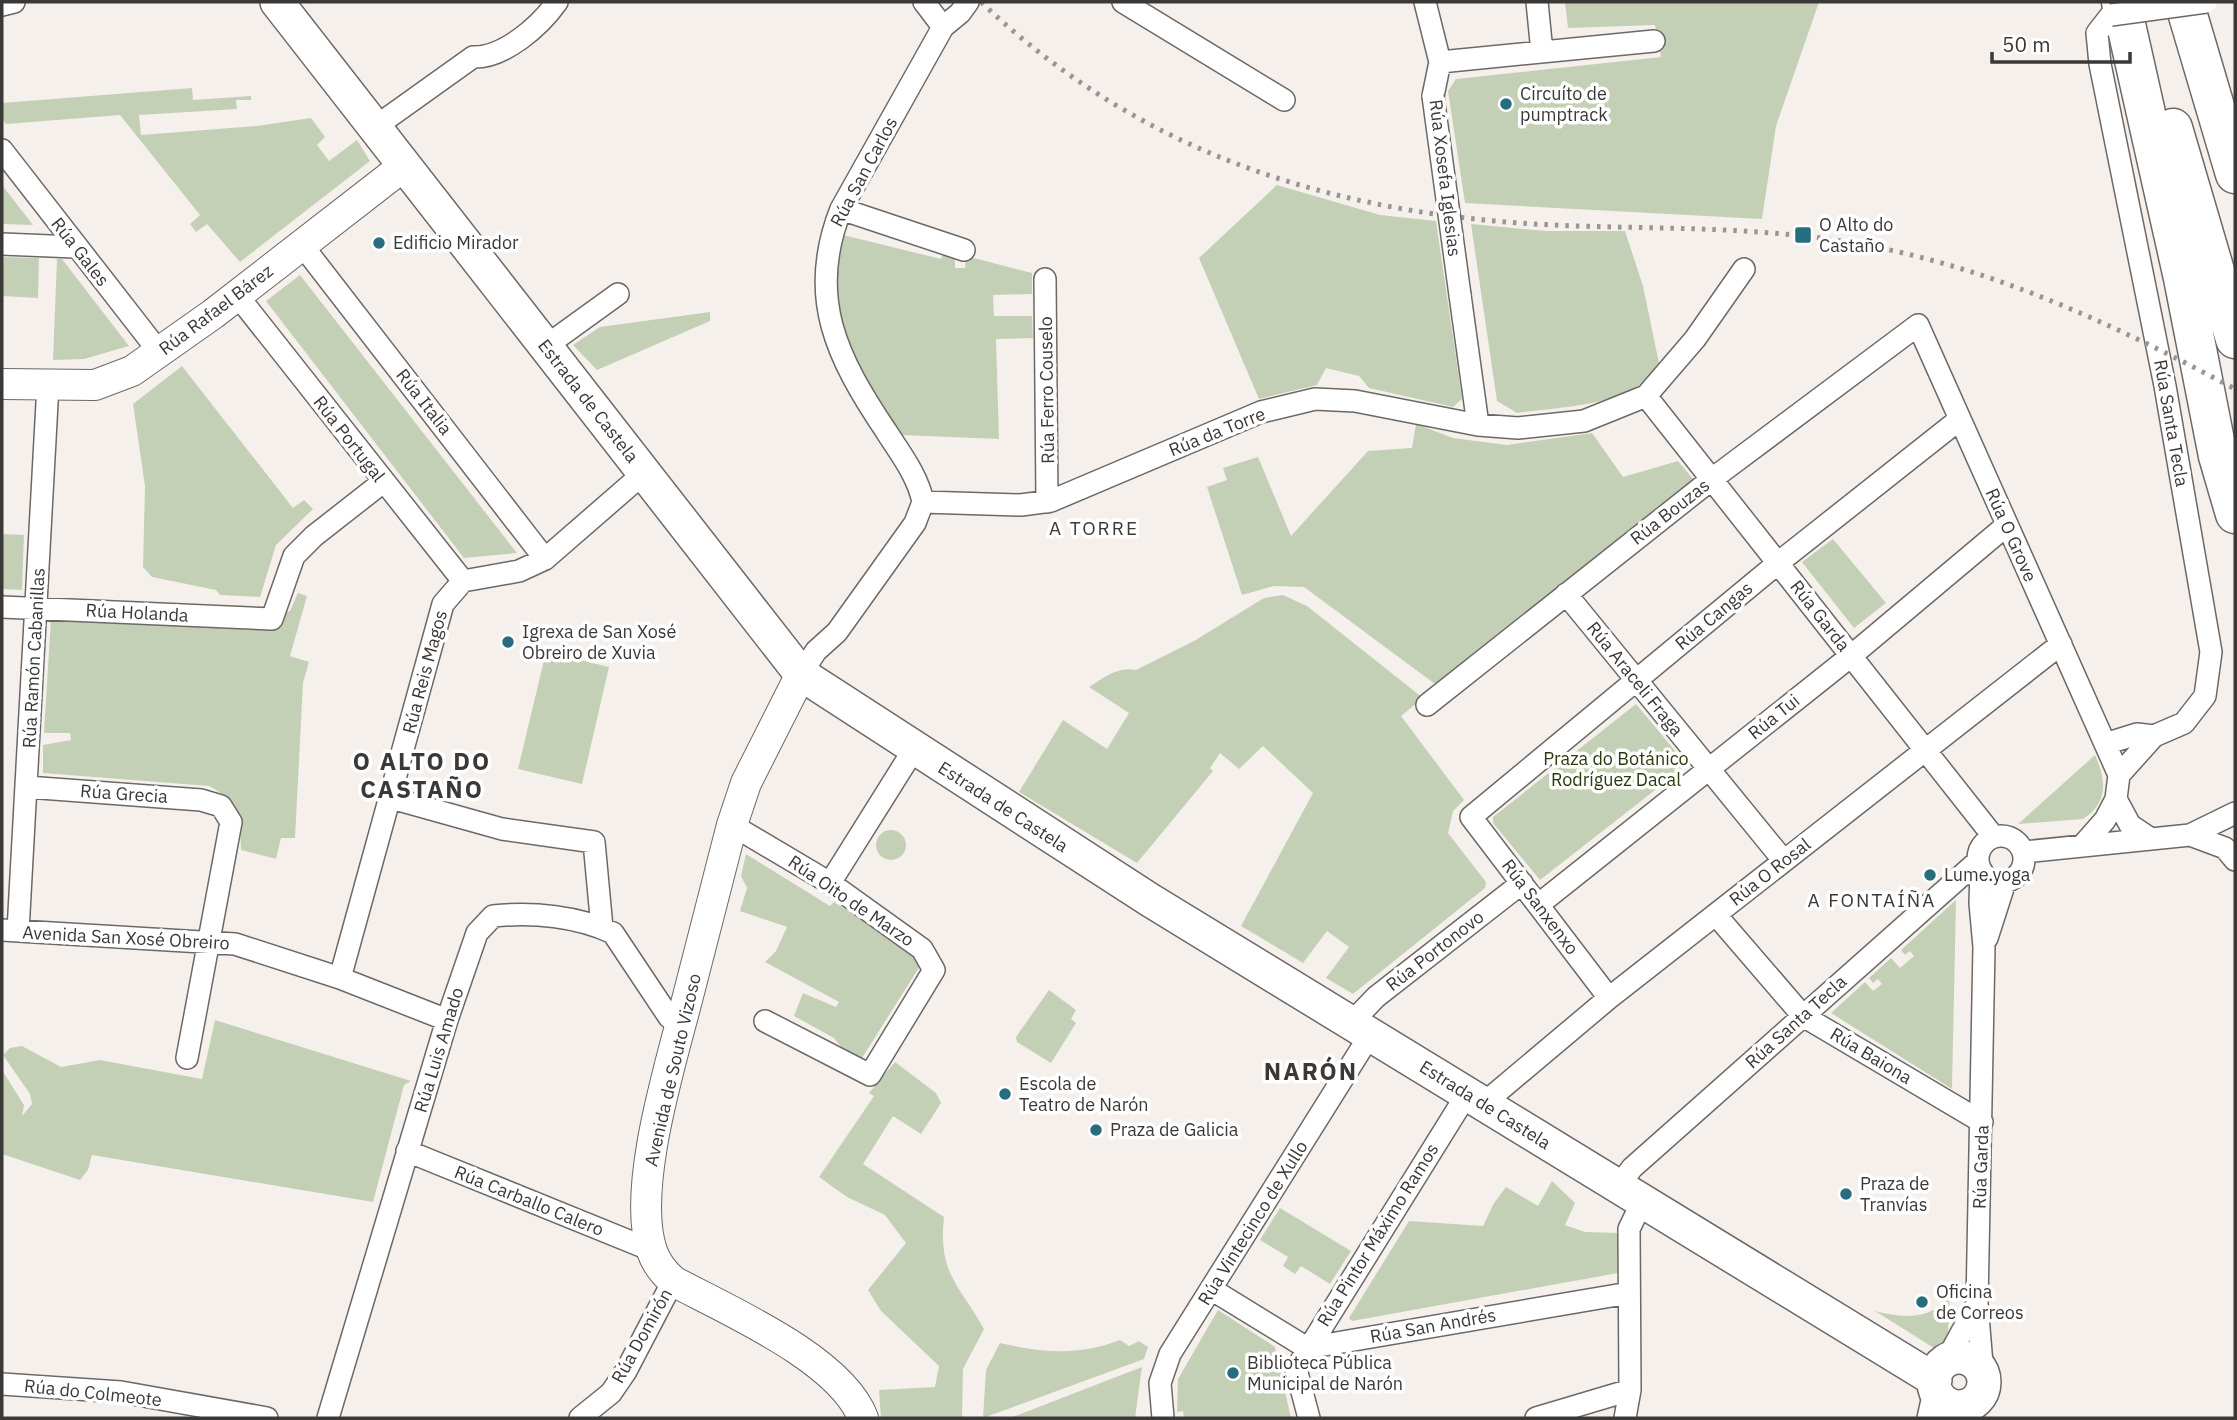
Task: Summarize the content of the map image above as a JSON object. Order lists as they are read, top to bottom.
{
  "streets": {
    "main road": ["Estrada de Castela"],
    "street": [
      "Rúa San Carlos",
      "Rúa Xosefa Iglesias",
      "Rúa Gales",
      "Rúa Rafael Bárez",
      "Rúa Ferro Couselo",
      "Rúa Italia",
      "Rúa Santa Tecla",
      "Rúa da Torre",
      "Rúa Portugal",
      "Rúa Bouzas",
      "Rúa O Grove",
      "Rúa Holanda",
      "Rúa Cangas",
      "Rúa Garda",
      "Rúa Ramón Cabanillas",
      "Rúa Reis Magos",
      "Rúa Araceli Fraga",
      "Rúa Tui",
      "Rúa Grecia",
      "Rúa O Rosal",
      "Rúa Oito de Marzo",
      "Rúa Sanxenxo",
      "Avenida San Xosé Obreiro",
      "Rúa Portonovo",
      "Rúa Luis Amado",
      "Rúa Baiona",
      "Avenida de Souto Vizoso",
      "Rúa Carballo Calero",
      "Rúa Vintecinco de Xullo",
      "Rúa Pintor Máximo Ramos",
      "Rúa San Andrés",
      "Rúa Domirón",
      "Rúa do Colmeote"
    ]
  },
  "crossings": [
    ["Rúa San Carlos", "Rúa da Torre"],
    ["Rúa Xosefa Iglesias", "Rúa da Torre"],
    ["Rúa Gales", "Rúa Rafael Bárez"],
    ["Rúa Rafael Bárez", "Estrada de Castela"],
    ["Rúa Rafael Bárez", "Rúa Italia"],
    ["Rúa Rafael Bárez", "Rúa Portugal"],
    ["Rúa Rafael Bárez", "Rúa Ramón Cabanillas"],
    ["Rúa Ferro Couselo", "Rúa da Torre"],
    ["Estrada de Castela", "Rúa Santa Tecla"],
    ["Estrada de Castela", "Rúa Garda"],
    ["Estrada de Castela", "Rúa O Rosal"],
    ["Estrada de Castela", "Rúa Portonovo"],
    ["Estrada de Castela", "Avenida de Souto Vizoso"],
    ["Estrada de Castela", "Rúa Vintecinco de Xullo"],
    ["Estrada de Castela", "Rúa Pintor Máximo Ramos"],
    ["Rúa Santa Tecla", "Rúa O Grove"],
    ["Rúa Santa Tecla", "Rúa Garda"],
    ["Rúa Santa Tecla", "Rúa Baiona"],
    ["Rúa Santa Tecla", "Rúa San Andrés"],
    ["Rúa da Torre", "Rúa Garda"],
    ["Rúa Portugal", "Rúa Holanda"],
    ["Rúa Portugal", "Rúa Reis Magos"],
    ["Rúa Bouzas", "Rúa O Grove"],
    ["Rúa Bouzas", "Rúa Garda"],
    ["Rúa Bouzas", "Rúa Araceli Fraga"],
    ["Rúa O Grove", "Rúa Cangas"],
    ["Rúa O Grove", "Rúa Tui"],
    ["Rúa O Grove", "Rúa O Rosal"],
    ["Rúa Holanda", "Rúa Ramón Cabanillas"],
    ["Rúa Cangas", "Rúa Garda"],
    ["Rúa Cangas", "Rúa Araceli Fraga"],
    ["Rúa Cangas", "Rúa Sanxenxo"],
    ["Rúa Garda", "Rúa Tui"],
    ["Rúa Garda", "Rúa O Rosal"],
    ["Rúa Garda", "Rúa Baiona"],
    ["Rúa Ramón Cabanillas", "Rúa Grecia"],
    ["Rúa Ramón Cabanillas", "Avenida San Xosé Obreiro"],
    ["Rúa Reis Magos", "Avenida San Xosé Obreiro"],
    ["Rúa Araceli Fraga", "Rúa Tui"],
    ["Rúa Araceli Fraga", "Rúa O Rosal"],
    ["Rúa Tui", "Rúa Sanxenxo"],
    ["Rúa Grecia", "Avenida San Xosé Obreiro"],
    ["Rúa O Rosal", "Rúa Sanxenxo"],
    ["Rúa O Rosal", "Rúa Baiona"],
    ["Rúa O Rosal", "Rúa Pintor Máximo Ramos"],
    ["Rúa Oito de Marzo", "Avenida de Souto Vizoso"],
    ["Rúa Sanxenxo", "Rúa Portonovo"],
    ["Avenida San Xosé Obreiro", "Rúa Luis Amado"],
    ["Rúa Portonovo", "Rúa Vintecinco de Xullo"],
    ["Rúa Luis Amado", "Rúa Carballo Calero"],
    ["Avenida de Souto Vizoso", "Rúa Carballo Calero"],
    ["Rúa Pintor Máximo Ramos", "Rúa San Andrés"]
  ],
  "districts": [
    "A TORRE",
    "O ALTO DO CASTAÑO",
    "A FONTAÍÑA",
    "NARÓN"
  ],
  "parks": ["Praza do Botánico Rodríguez Dacal"],
  "places": {
    "other": [
      "Circuíto de pumptrack",
      "Edificio Mirador",
      "Igrexa de San Xosé Obreiro de Xuvia",
      "Lume.yoga",
      "Escola de Teatro de Narón",
      "Praza de Galicia",
      "Praza de Tranvías",
      "Oficina de Correos",
      "Biblioteca Pública Municipal de Narón"
    ],
    "transit": ["O Alto do Castaño"]
  },
  "scale_bar": "50 m"
}
